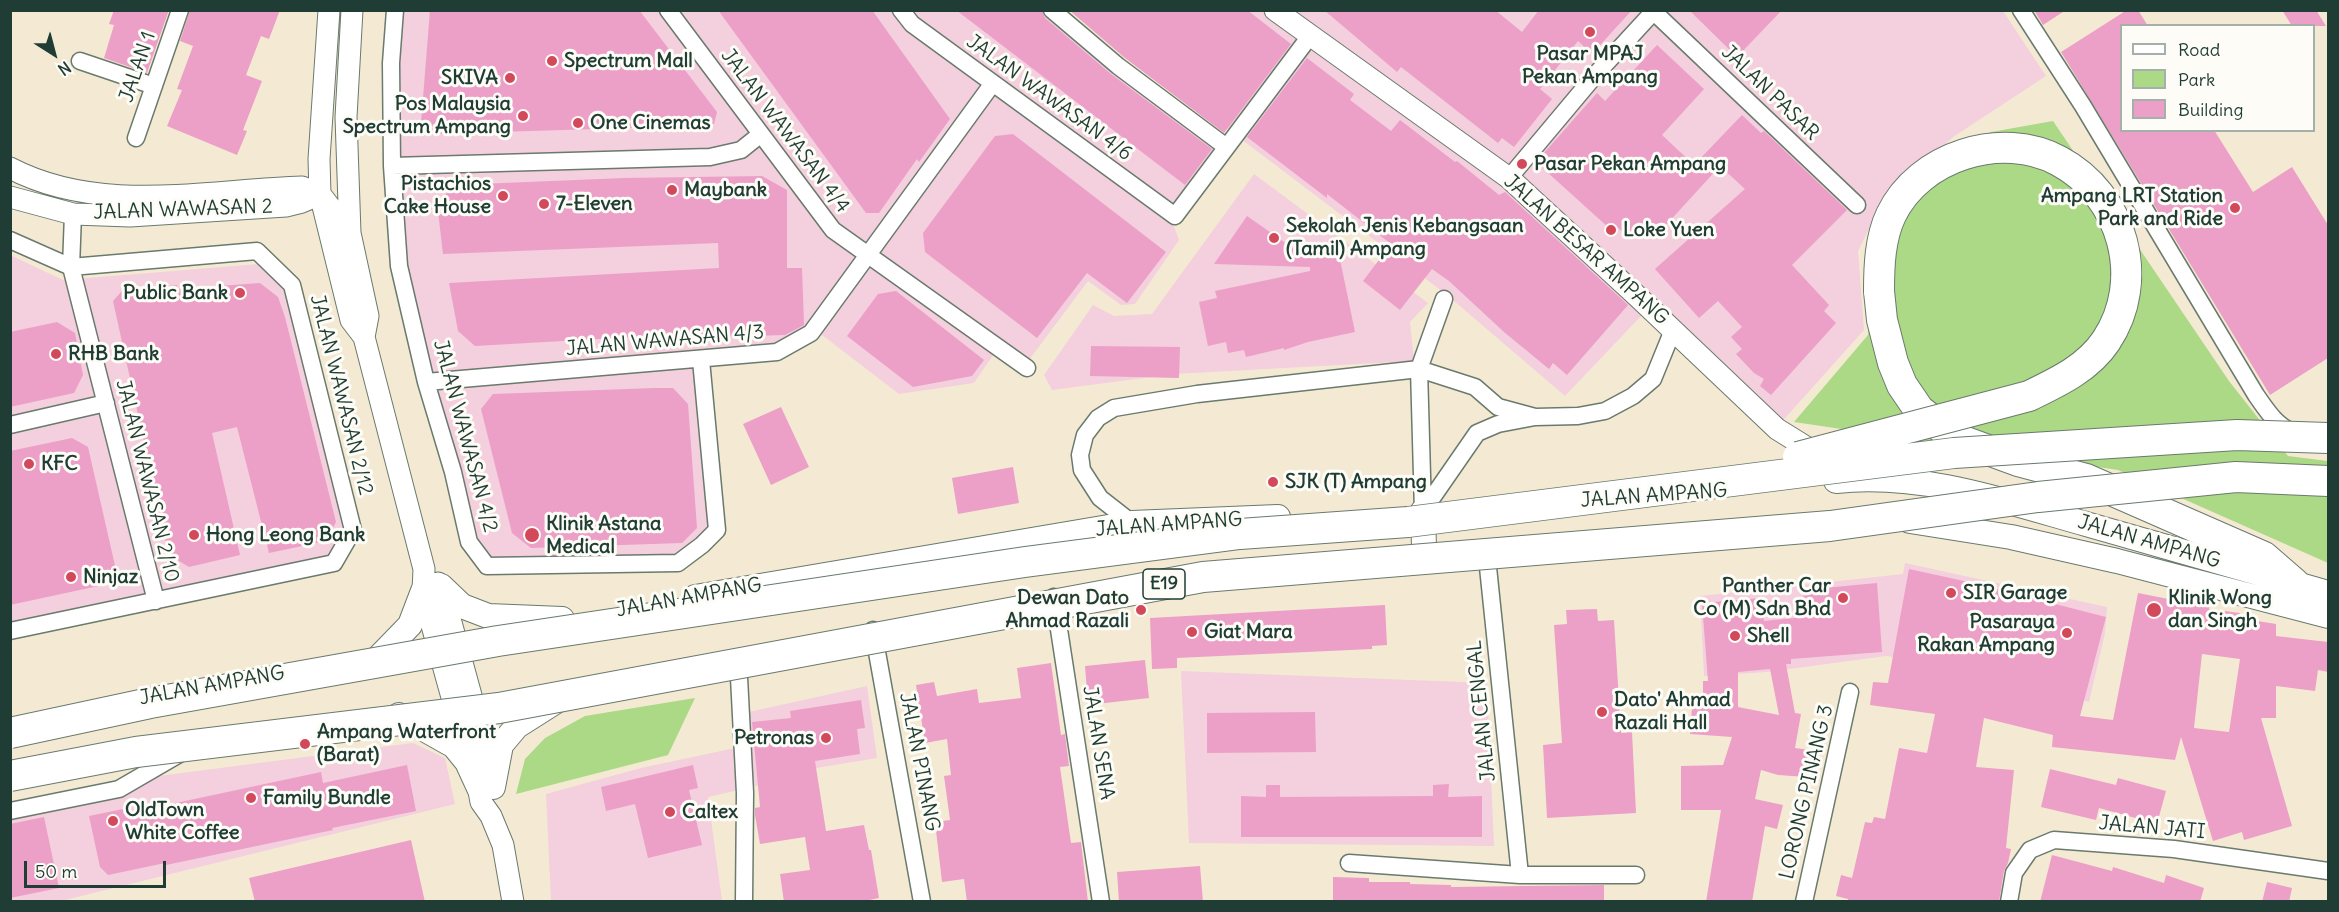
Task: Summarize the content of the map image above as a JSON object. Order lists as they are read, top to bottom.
{
  "streets": {
    "highway": ["E19"],
    "main road": ["JALAN AMPANG"],
    "street": [
      "JALAN 1",
      "JALAN PASAR",
      "JALAN WAWASAN 4/6",
      "JALAN WAWASAN 4/4",
      "JALAN WAWASAN 2",
      "JALAN BESAR AMPANG",
      "JALAN WAWASAN 4/3",
      "JALAN WAWASAN 2/12",
      "JALAN WAWASAN 4/2",
      "JALAN WAWASAN 2/10",
      "JALAN CENGAL",
      "JALAN SENA",
      "JALAN PINANG",
      "LORONG PINANG 3",
      "JALAN JATI"
    ]
  },
  "crossings": [
    ["JALAN WAWASAN 4/6", "JALAN WAWASAN 4/3"],
    ["JALAN WAWASAN 4/4", "JALAN WAWASAN 4/3"],
    ["JALAN WAWASAN 2", "JALAN WAWASAN 2/10"],
    ["JALAN BESAR AMPANG", "JALAN AMPANG"],
    ["JALAN WAWASAN 4/3", "JALAN WAWASAN 4/2"],
    ["JALAN WAWASAN 2/12", "JALAN WAWASAN 2/10"],
    ["JALAN AMPANG", "E19"],
    ["JALAN AMPANG", "JALAN CENGAL"],
    ["JALAN AMPANG", "JALAN SENA"],
    ["JALAN AMPANG", "JALAN PINANG"]
  ],
  "places": [
    "Pasar MPAJ Pekan Ampang",
    "Spectrum Mall",
    "SKIVA",
    "Pos Malaysia Spectrum Ampang",
    "One Cinemas",
    "Pasar Pekan Ampang",
    "Maybank",
    "Pistachios Cake House",
    "7-Eleven",
    "Ampang LRT Station Park and Ride",
    "Loke Yuen",
    "Sekolah Jenis Kebangsaan (Tamil) Ampang",
    "Public Bank",
    "RHB Bank",
    "KFC",
    "SJK (T) Ampang",
    "Hong Leong Bank",
    "Klinik Astana Medical",
    "Ninjaz",
    "SIR Garage",
    "Panther Car Co (M) Sdn Bhd",
    "Dewan Dato Ahmad Razali",
    "Klinik Wong dan Singh",
    "Giat Mara",
    "Pasaraya Rakan Ampang",
    "Shell",
    "Dato' Ahmad Razali Hall",
    "Petronas",
    "Ampang Waterfront (Barat)",
    "Family Bundle",
    "Caltex",
    "OldTown White Coffee"
  ],
  "legend": ["Road", "Park", "Building"],
  "scale_bar": "50 m",
  "north": "bottom right"
}
